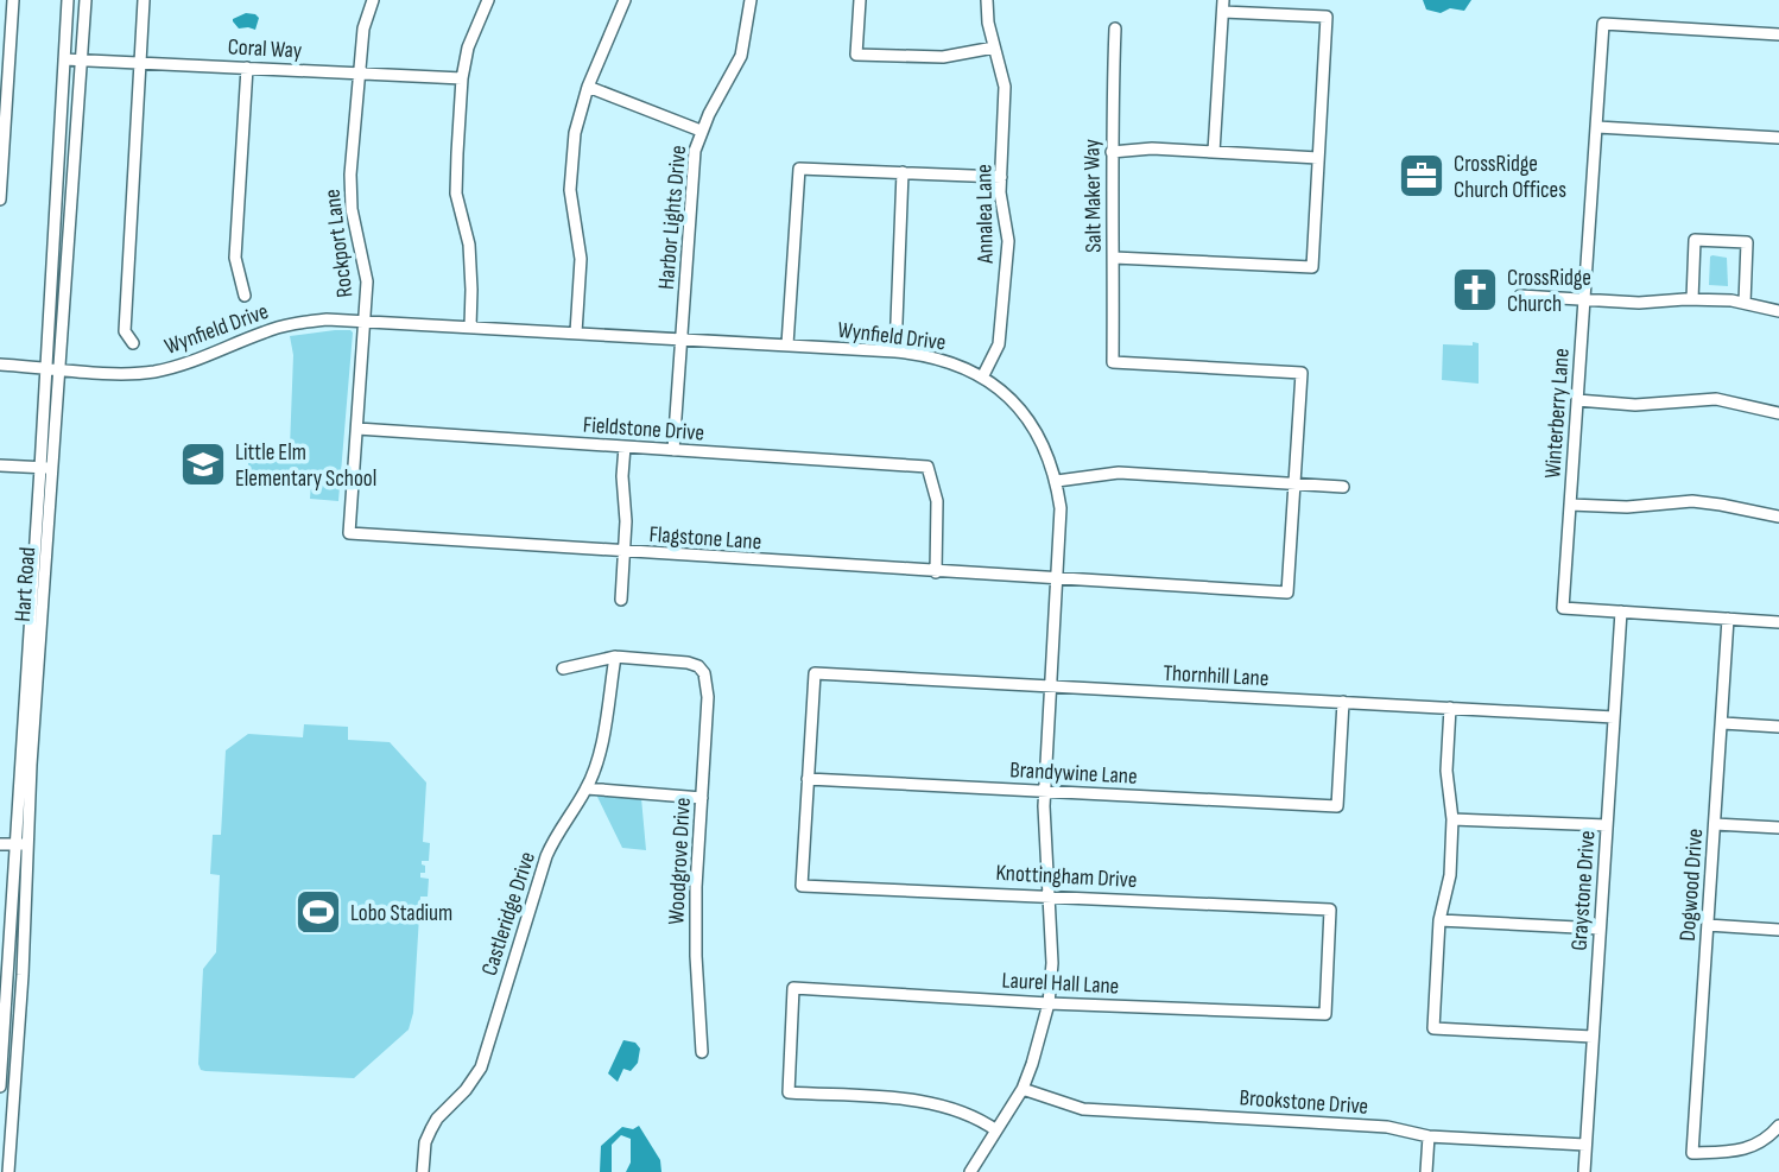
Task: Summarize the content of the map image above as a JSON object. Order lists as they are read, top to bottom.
{
  "streets": {
    "street": [
      "Coral Way",
      "Salt Maker Way",
      "Annalea Lane",
      "Harbor Lights Drive",
      "Rockport Lane",
      "Wynfield Drive",
      "Winterberry Lane",
      "Fieldstone Drive",
      "Flagstone Lane",
      "Hart Road",
      "Thornhill Lane",
      "Brandywine Lane",
      "Woodgrove Drive",
      "Knottingham Drive",
      "Dogwood Drive",
      "Graystone Drive",
      "Castleridge Drive",
      "Laurel Hall Lane",
      "Brookstone Drive"
    ]
  },
  "crossings": [
    ["Coral Way", "Rockport Lane"],
    ["Coral Way", "Hart Road"],
    ["Salt Maker Way", "Flagstone Lane"],
    ["Annalea Lane", "Wynfield Drive"],
    ["Harbor Lights Drive", "Wynfield Drive"],
    ["Harbor Lights Drive", "Fieldstone Drive"],
    ["Rockport Lane", "Wynfield Drive"],
    ["Rockport Lane", "Fieldstone Drive"],
    ["Rockport Lane", "Flagstone Lane"],
    ["Wynfield Drive", "Flagstone Lane"],
    ["Wynfield Drive", "Hart Road"],
    ["Wynfield Drive", "Thornhill Lane"],
    ["Wynfield Drive", "Brandywine Lane"],
    ["Wynfield Drive", "Knottingham Drive"],
    ["Wynfield Drive", "Laurel Hall Lane"],
    ["Wynfield Drive", "Brookstone Drive"],
    ["Winterberry Lane", "Graystone Drive"],
    ["Fieldstone Drive", "Flagstone Lane"],
    ["Thornhill Lane", "Brandywine Lane"],
    ["Thornhill Lane", "Knottingham Drive"],
    ["Thornhill Lane", "Graystone Drive"],
    ["Brandywine Lane", "Knottingham Drive"],
    ["Woodgrove Drive", "Castleridge Drive"],
    ["Knottingham Drive", "Laurel Hall Lane"],
    ["Graystone Drive", "Brookstone Drive"]
  ],
  "places": {
    "office": ["CrossRidge Church Offices"],
    "church": ["CrossRidge Church"],
    "school or university": ["Little Elm Elementary School"],
    "sports": ["Lobo Stadium"]
  }
}
